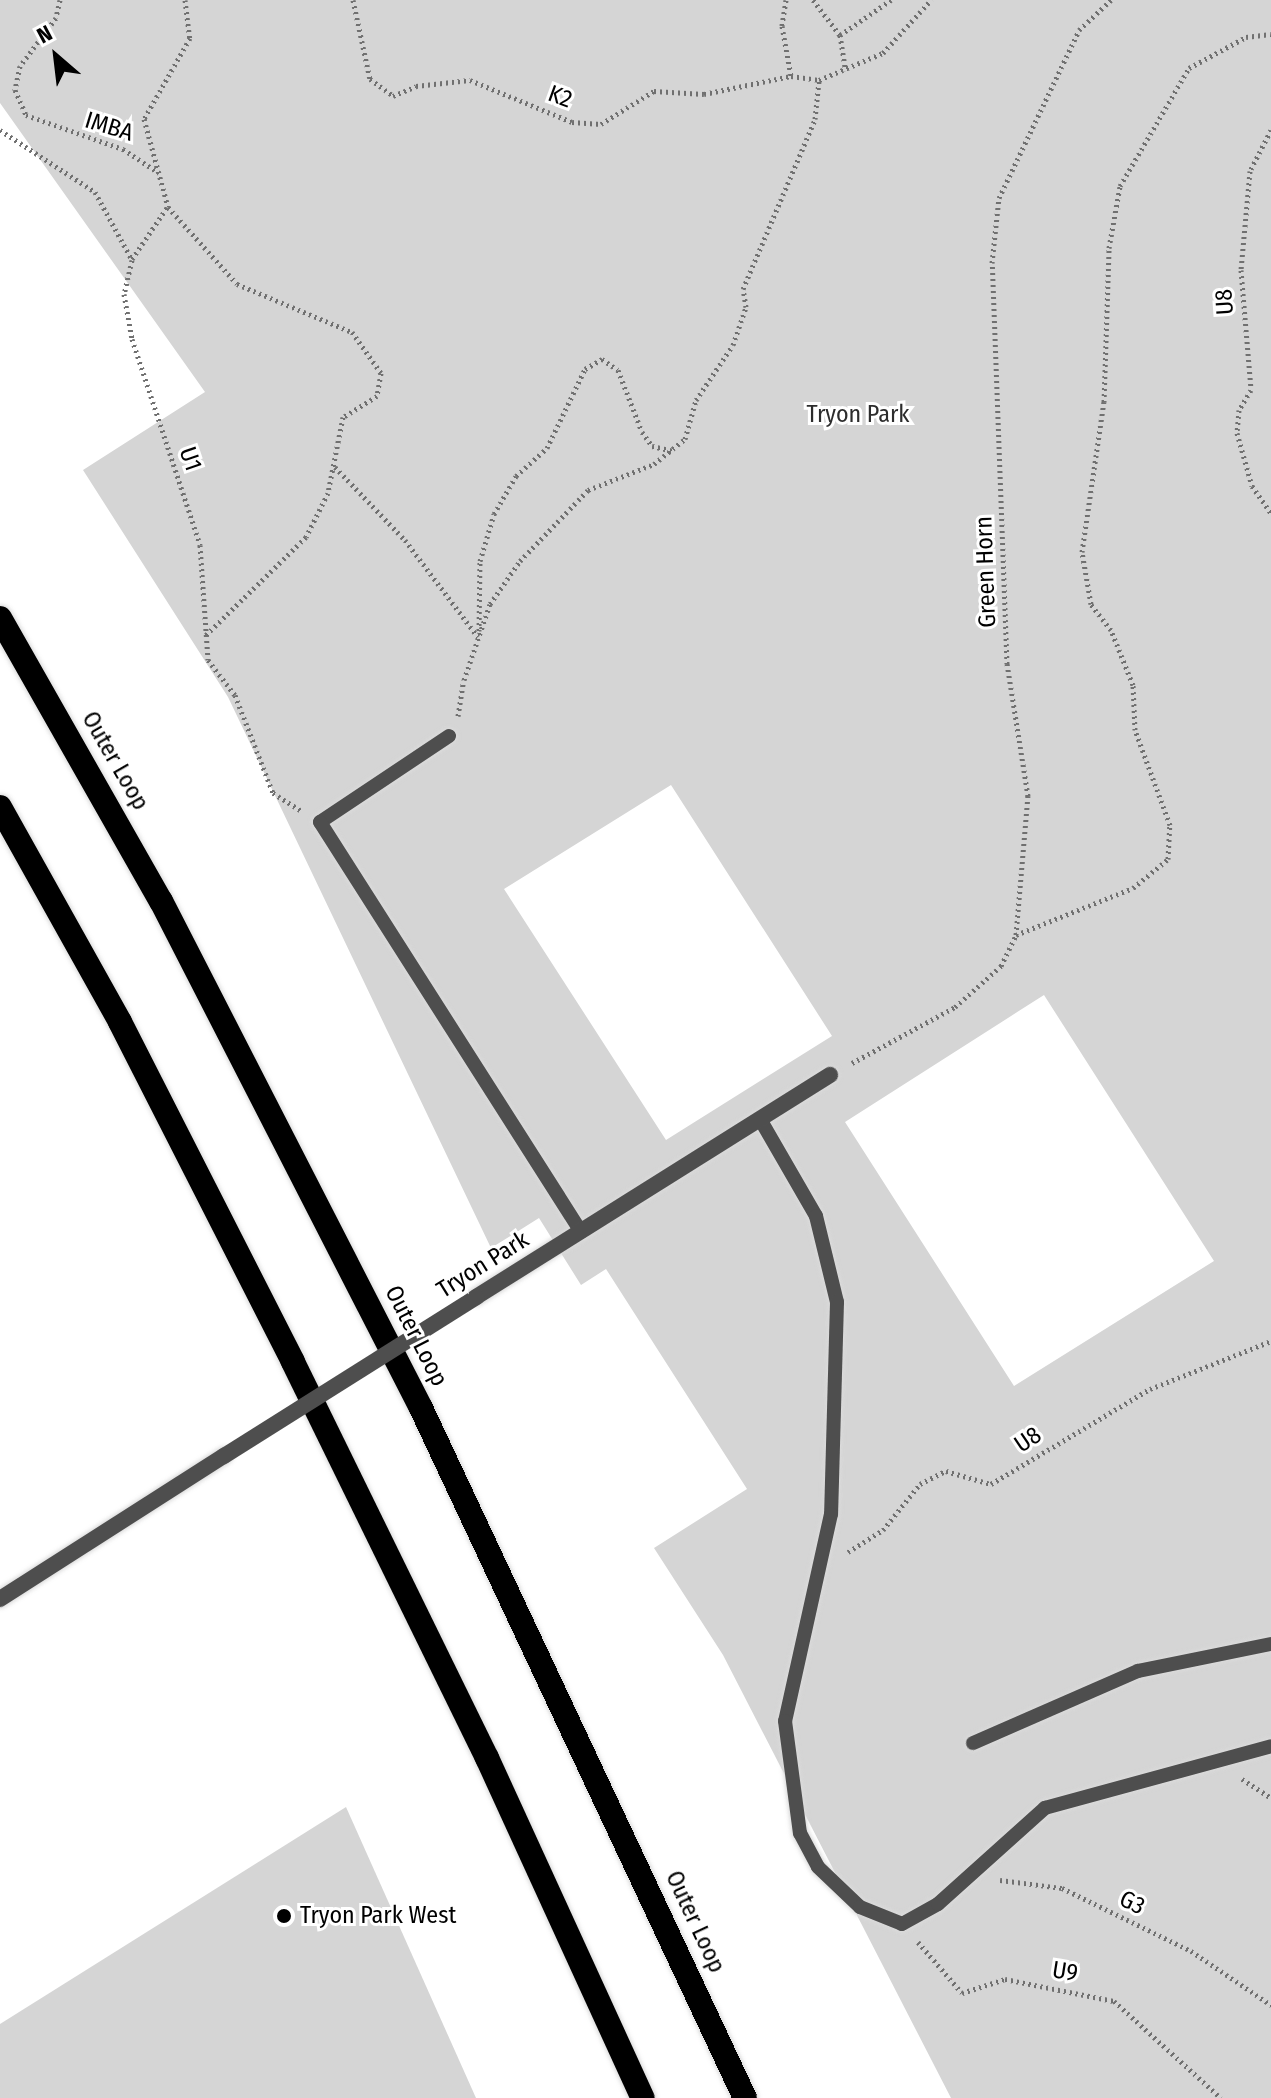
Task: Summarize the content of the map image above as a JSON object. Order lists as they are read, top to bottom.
{
  "streets": {
    "highway": ["Outer Loop"],
    "street": ["Tryon Park"],
    "path": [
      "K2",
      "IMBA",
      "U8",
      "U1",
      "Green Horn",
      "G3",
      "U9"
    ]
  },
  "crossings": [
    ["Green Horn", "Tryon Park"]
  ],
  "parks": ["Tryon Park"],
  "places": ["Tryon Park West"],
  "north": "top left"
}
